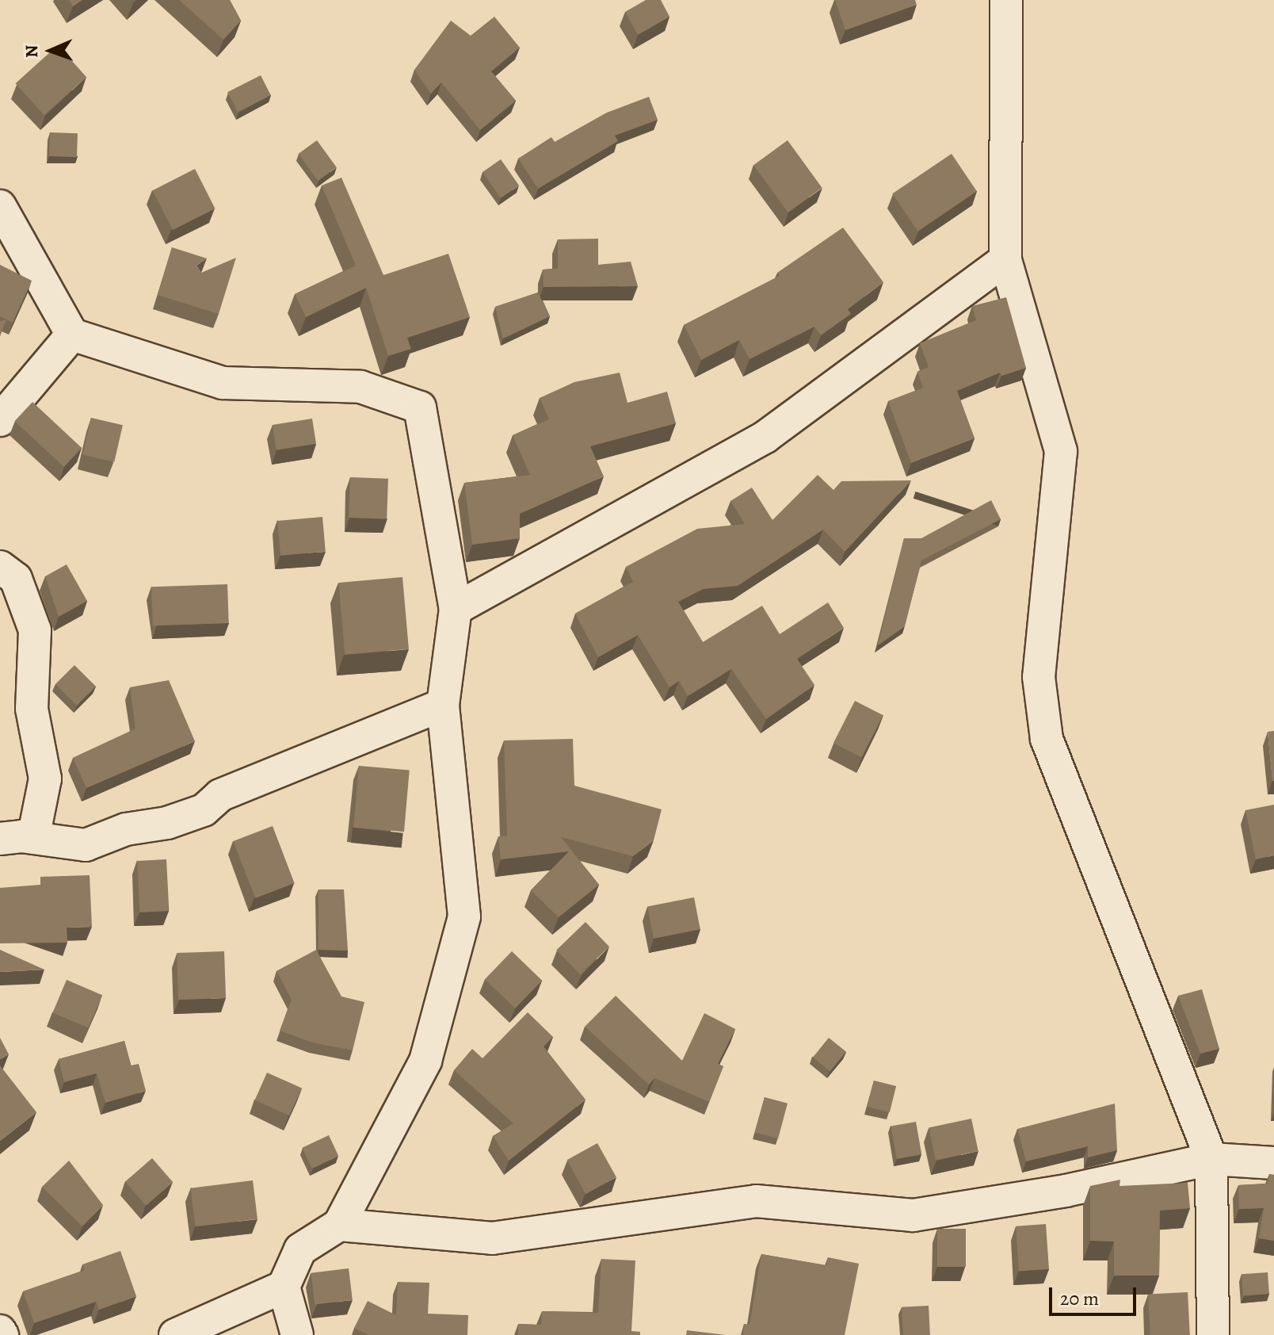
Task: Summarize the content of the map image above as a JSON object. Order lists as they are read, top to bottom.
{
  "scale_bar": "20 m",
  "north": "left"
}
